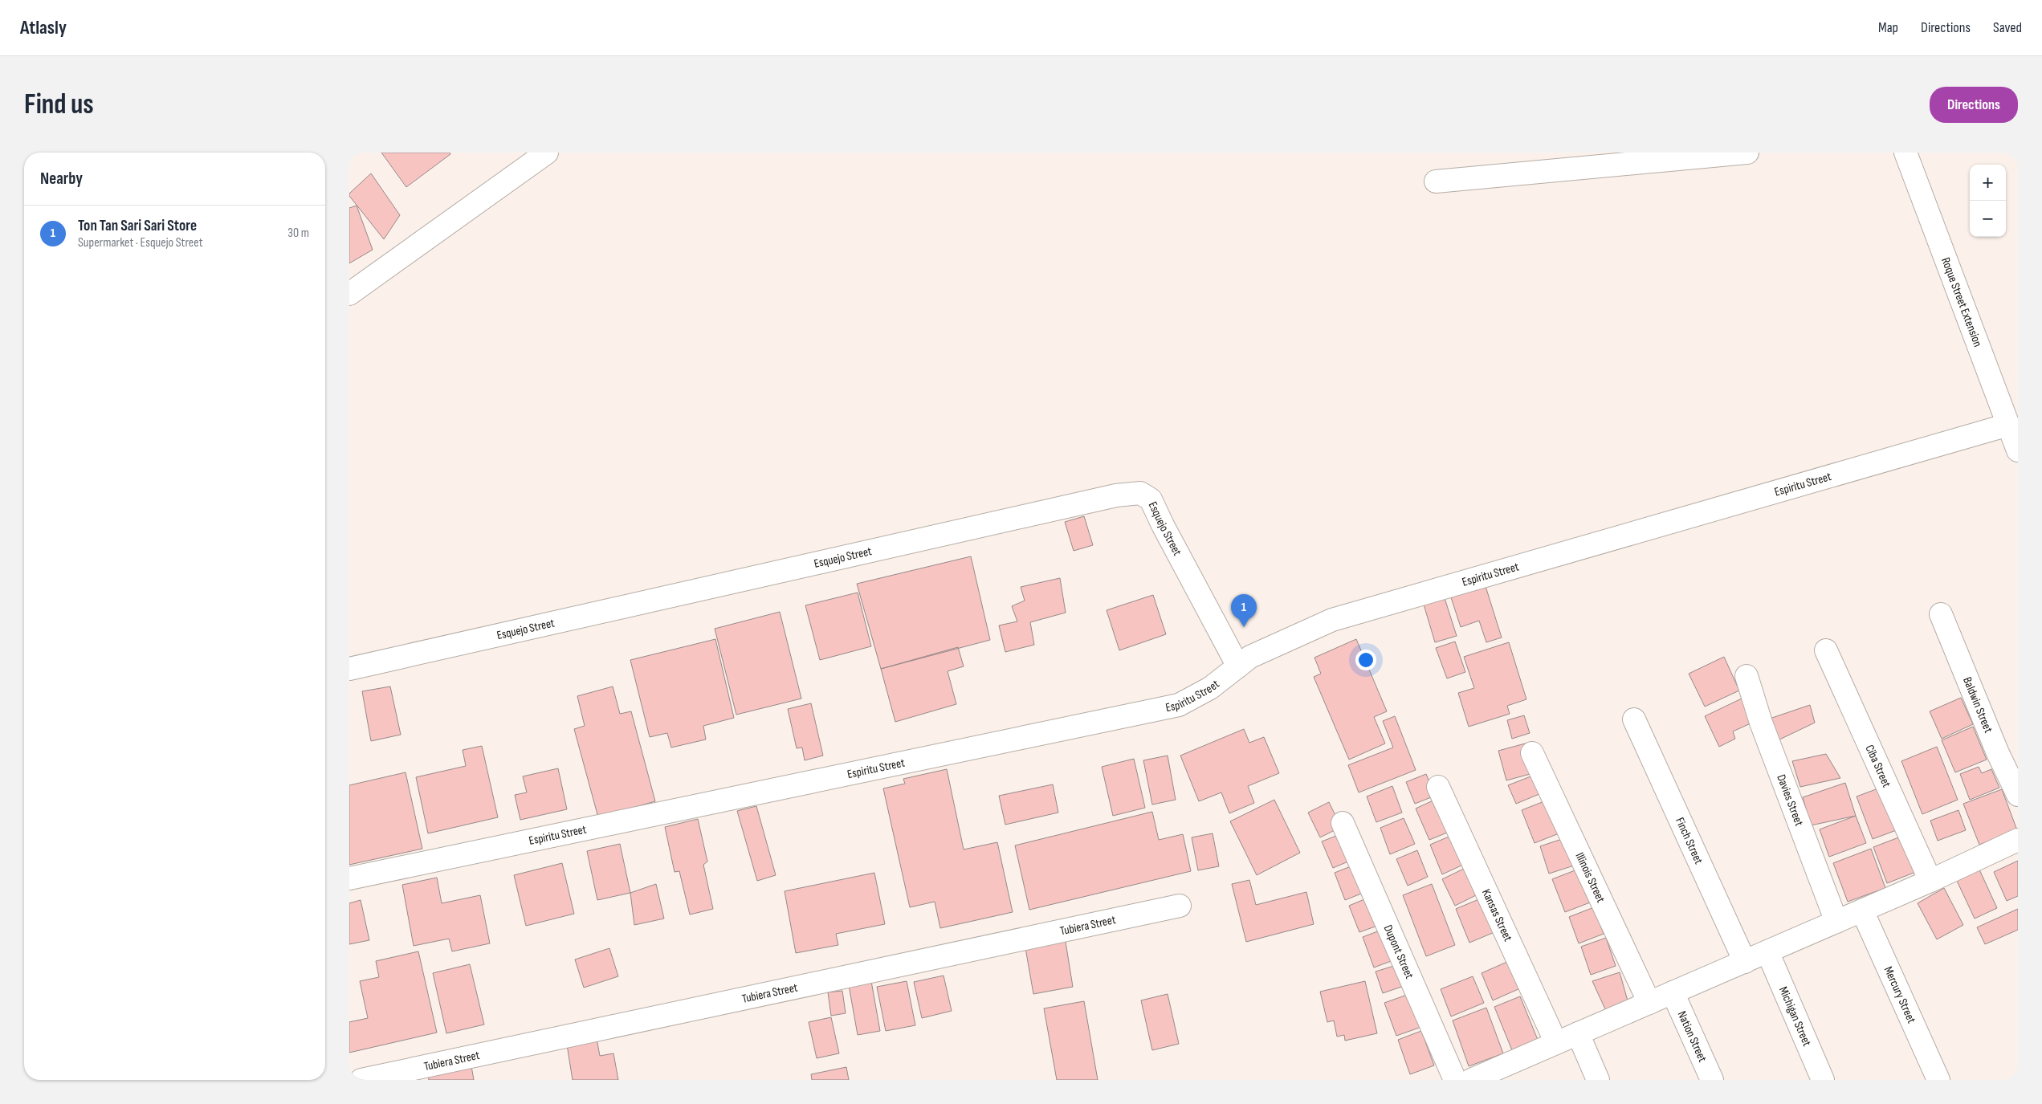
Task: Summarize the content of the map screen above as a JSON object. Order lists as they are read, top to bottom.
{
  "streets": {
    "street": [
      "Roque Street Extension",
      "Espiritu Street",
      "Esquejo Street",
      "Baldwin Street",
      "Ciba Street",
      "Davies Street",
      "Finch Street",
      "Illinois Street",
      "Kansas Street",
      "Tubiera Street",
      "Dupont Street",
      "Mercury Street",
      "Michigan Street",
      "Nation Street"
    ]
  },
  "crossings": [
    ["Roque Street Extension", "Espiritu Street"],
    ["Espiritu Street", "Esquejo Street"]
  ],
  "page": {
    "header": "Atlasly",
    "nav": ["Map", "Directions", "Saved"],
    "buttons": "Directions",
    "title": "Find us",
    "heading": "Nearby",
    "map_buttons": ["+", "−"],
    "list": [
      {
        "mark": "1",
        "name": "Ton Tan Sari Sari Store",
        "note": "Supermarket · Esquejo Street",
        "value": "30 m"
      }
    ],
    "pins": "1"
  }
}
